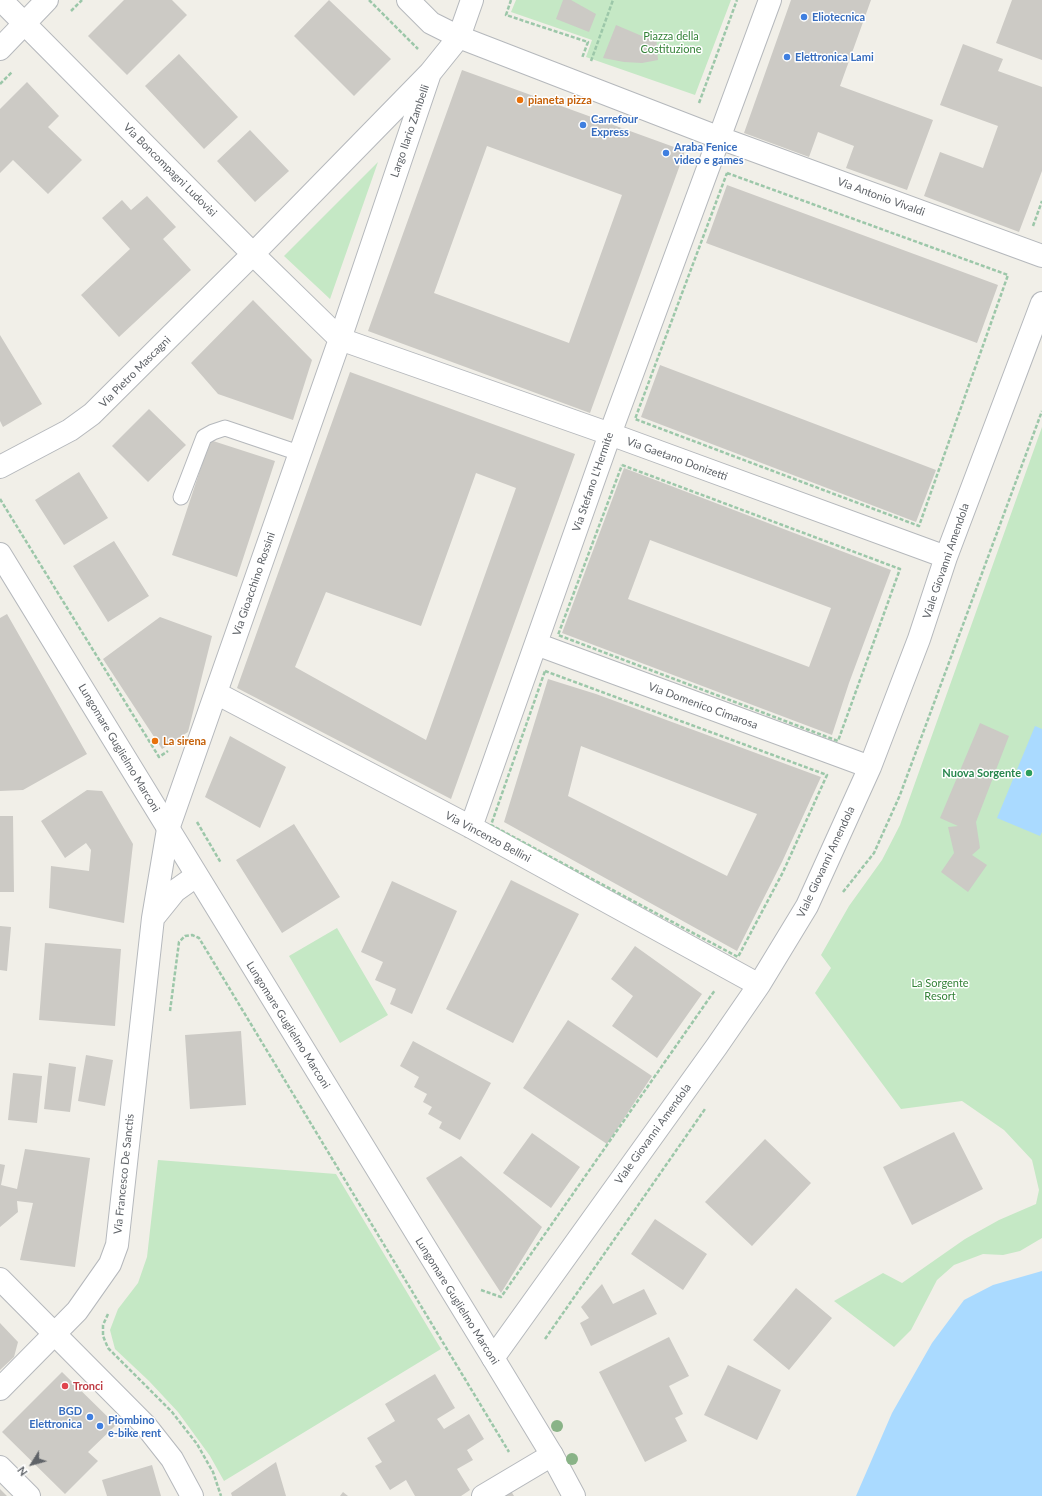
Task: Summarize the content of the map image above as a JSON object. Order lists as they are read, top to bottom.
{
  "streets": {
    "street": [
      "Largo Ilario Zambelli",
      "Via Boncompagni Ludovisi",
      "Via Antonio Vivaldi",
      "Via Pietro Mascagni",
      "Via Gaetano Donizetti",
      "Via Stefano L'Hermite",
      "Viale Giovanni Amendola",
      "Via Gioacchino Rossini",
      "Via Domenico Cimarosa",
      "Lungomare Guglielmo Marconi",
      "Via Vincenzo Bellini",
      "Via Francesco De Sanctis"
    ]
  },
  "crossings": [
    ["Largo Ilario Zambelli", "Via Boncompagni Ludovisi"],
    ["Largo Ilario Zambelli", "Via Pietro Mascagni"],
    ["Largo Ilario Zambelli", "Via Gaetano Donizetti"],
    ["Largo Ilario Zambelli", "Via Gioacchino Rossini"],
    ["Via Boncompagni Ludovisi", "Via Pietro Mascagni"],
    ["Via Boncompagni Ludovisi", "Via Gaetano Donizetti"],
    ["Via Boncompagni Ludovisi", "Via Gioacchino Rossini"],
    ["Via Antonio Vivaldi", "Via Stefano L'Hermite"],
    ["Via Gaetano Donizetti", "Via Stefano L'Hermite"],
    ["Via Gaetano Donizetti", "Viale Giovanni Amendola"],
    ["Via Gaetano Donizetti", "Via Gioacchino Rossini"],
    ["Via Stefano L'Hermite", "Via Domenico Cimarosa"],
    ["Via Stefano L'Hermite", "Via Vincenzo Bellini"],
    ["Viale Giovanni Amendola", "Via Domenico Cimarosa"],
    ["Viale Giovanni Amendola", "Lungomare Guglielmo Marconi"],
    ["Viale Giovanni Amendola", "Via Vincenzo Bellini"],
    ["Via Gioacchino Rossini", "Lungomare Guglielmo Marconi"],
    ["Via Gioacchino Rossini", "Via Vincenzo Bellini"],
    ["Via Gioacchino Rossini", "Via Francesco De Sanctis"],
    ["Lungomare Guglielmo Marconi", "Via Francesco De Sanctis"]
  ],
  "parks": ["Piazza della Costituzione", "La Sorgente Resort"],
  "places": [
    "Eliotecnica",
    "Elettronica Lami",
    "pianeta pizza",
    "Carrefour Express",
    "Araba Fenice video e games",
    "La sirena",
    "Nuova Sorgente",
    "Tronci",
    "BGD Elettronica",
    "Piombino e-bike rent"
  ],
  "north": "bottom left"
}
